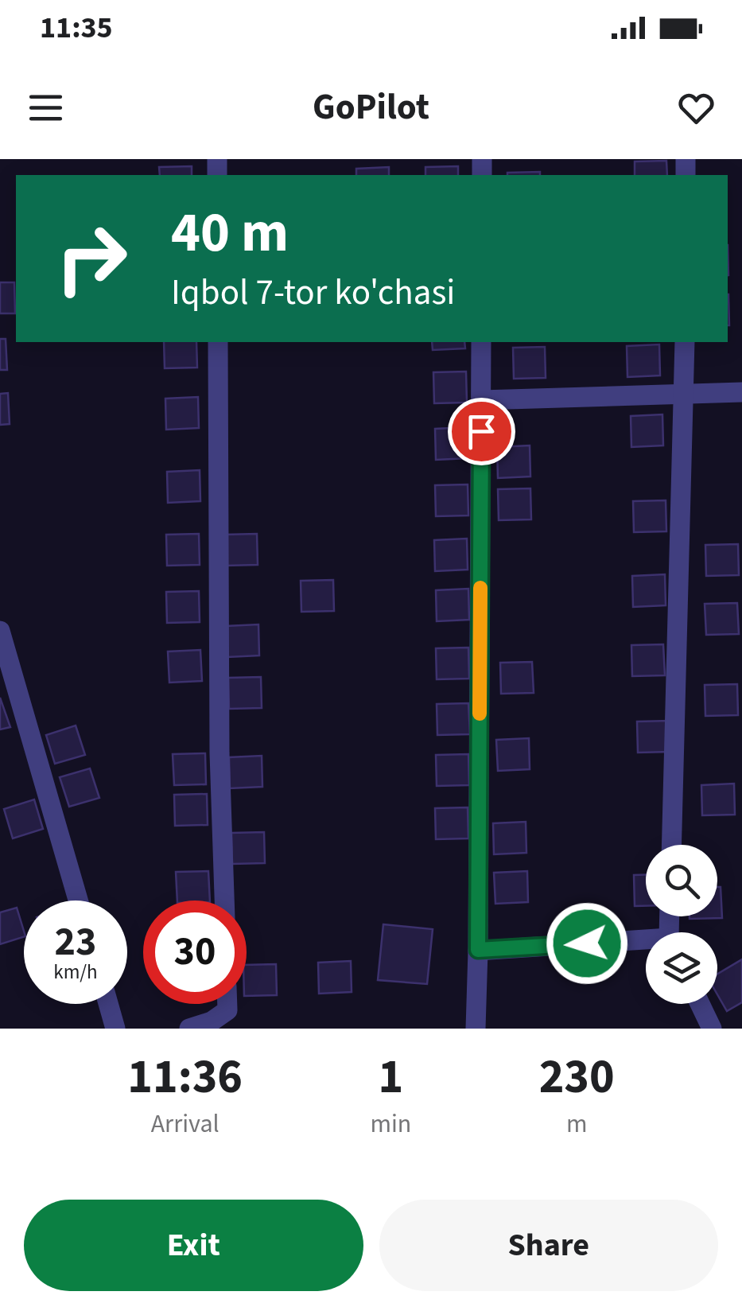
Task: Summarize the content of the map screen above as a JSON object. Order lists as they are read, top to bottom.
{
  "page": {
    "status": "11:35",
    "header": "GoPilot",
    "turn": ["40 m", "Iqbol 7-tor ko'chasi"],
    "speed": "23 km/h",
    "limit": "30",
    "eta": [
      "11:36",
      "Arrival",
      "1",
      "min",
      "230",
      "m"
    ],
    "buttons": ["Exit", "Share"]
  }
}
